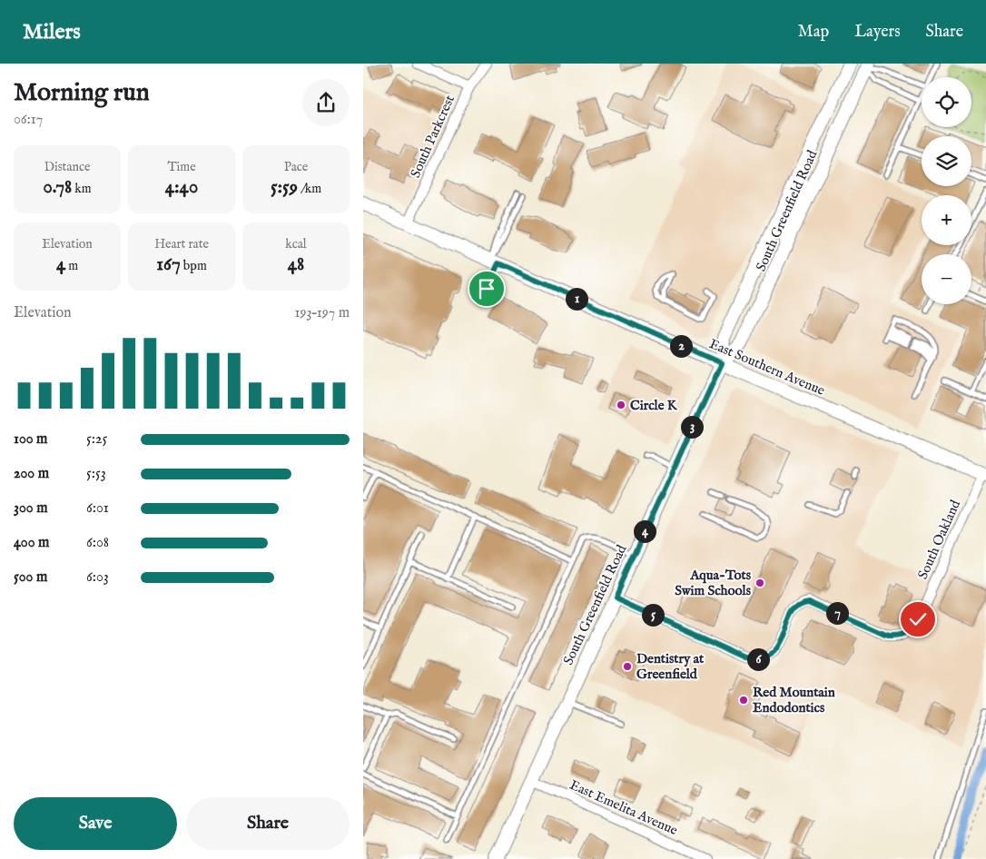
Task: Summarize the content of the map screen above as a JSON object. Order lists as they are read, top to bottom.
{
  "streets": {
    "main road": ["South Greenfield Road", "East Southern Avenue"],
    "street": ["South Parkcrest", "South Oakland", "East Emelita Avenue"]
  },
  "crossings": [
    ["South Parkcrest", "East Southern Avenue"],
    ["South Greenfield Road", "East Southern Avenue"],
    ["South Greenfield Road", "South Oakland"],
    ["South Greenfield Road", "East Emelita Avenue"],
    ["East Southern Avenue", "South Oakland"]
  ],
  "places": [
    "Circle K",
    "Aqua-Tots Swim Schools",
    "Dentistry at Greenfield",
    "Red Mountain Endodontics"
  ],
  "page": {
    "header": "Milers",
    "nav": ["Map", "Layers", "Share"],
    "heading": ["Morning run", "06:17"],
    "map_buttons": ["+", "−"],
    "stats": [
      ["Distance", "0.78 km"],
      ["Time", "4:40"],
      ["Pace", "5:59 /km"],
      ["Elevation", "4 m"],
      ["Heart rate", "167 bpm"],
      ["kcal", "48"]
    ],
    "pins": [
      "1",
      "2",
      "3",
      "4",
      "7",
      "5",
      "6"
    ],
    "chart": ["Elevation", "193–197 m"],
    "list": [
      {
        "name": "100 m",
        "note": "5:25"
      },
      {
        "name": "200 m",
        "note": "5:53"
      },
      {
        "name": "300 m",
        "note": "6:01"
      },
      {
        "name": "400 m",
        "note": "6:08"
      },
      {
        "name": "500 m",
        "note": "6:03"
      }
    ],
    "buttons": ["Save", "Share"]
  }
}
